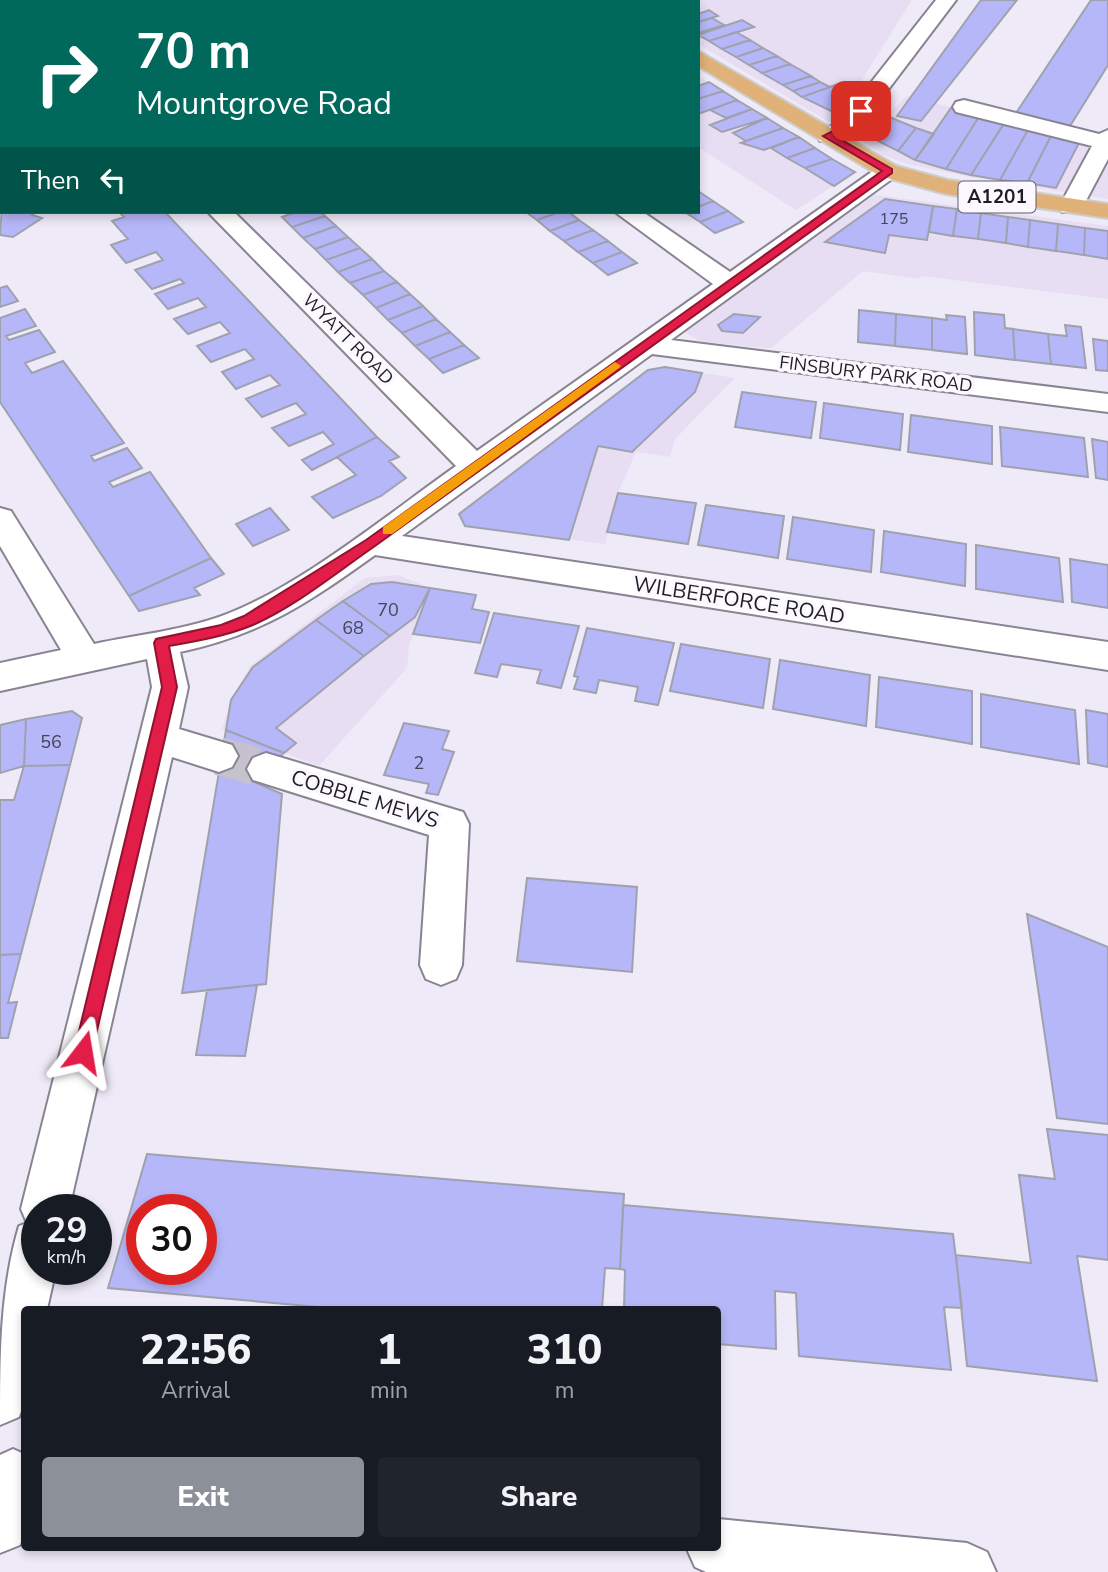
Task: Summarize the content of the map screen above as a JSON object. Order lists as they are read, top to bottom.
{
  "streets": {
    "main road": ["A1201"],
    "street": [
      "WYATT ROAD",
      "FINSBURY PARK ROAD",
      "WILBERFORCE ROAD",
      "COBBLE MEWS"
    ]
  },
  "house_numbers": [
    "175",
    "70",
    "68",
    "56",
    "2"
  ],
  "page": {
    "turn": ["70 m", "Mountgrove Road"],
    "then": "Then",
    "speed": "29 km/h",
    "limit": "30",
    "eta": [
      "22:56",
      "Arrival",
      "1",
      "min",
      "310",
      "m"
    ],
    "buttons": ["Exit", "Share"]
  }
}
